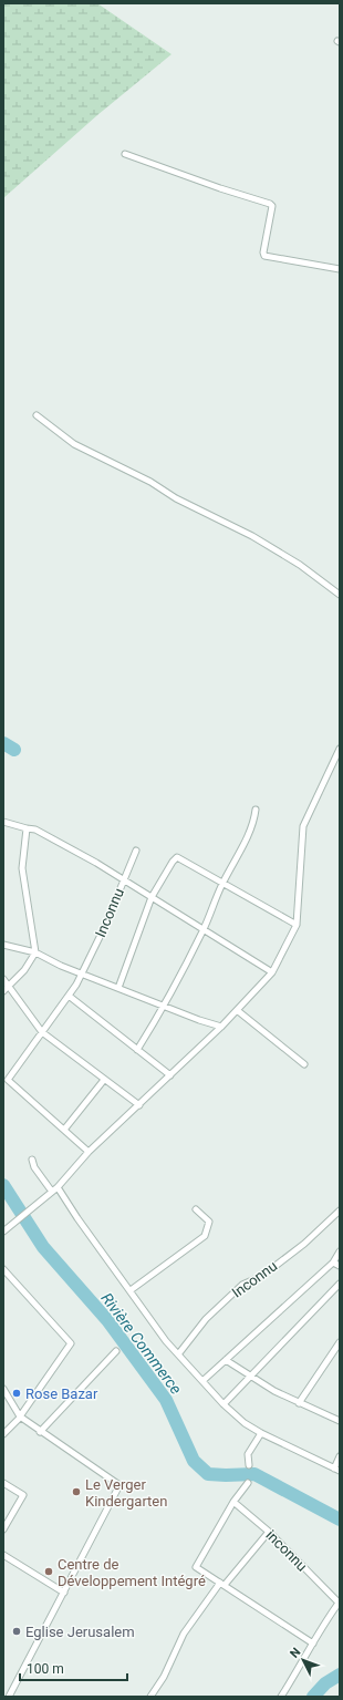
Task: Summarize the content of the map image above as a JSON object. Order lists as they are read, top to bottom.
{
  "streets": {
    "street": ["Inconnu", "inconnu"]
  },
  "water": ["Rivière Commerce"],
  "places": [
    "Rose Bazar",
    "Le Verger Kindergarten",
    "Centre de Développement Intégré",
    "Eglise Jerusalem"
  ],
  "scale_bar": "100 m",
  "north": "top left"
}
